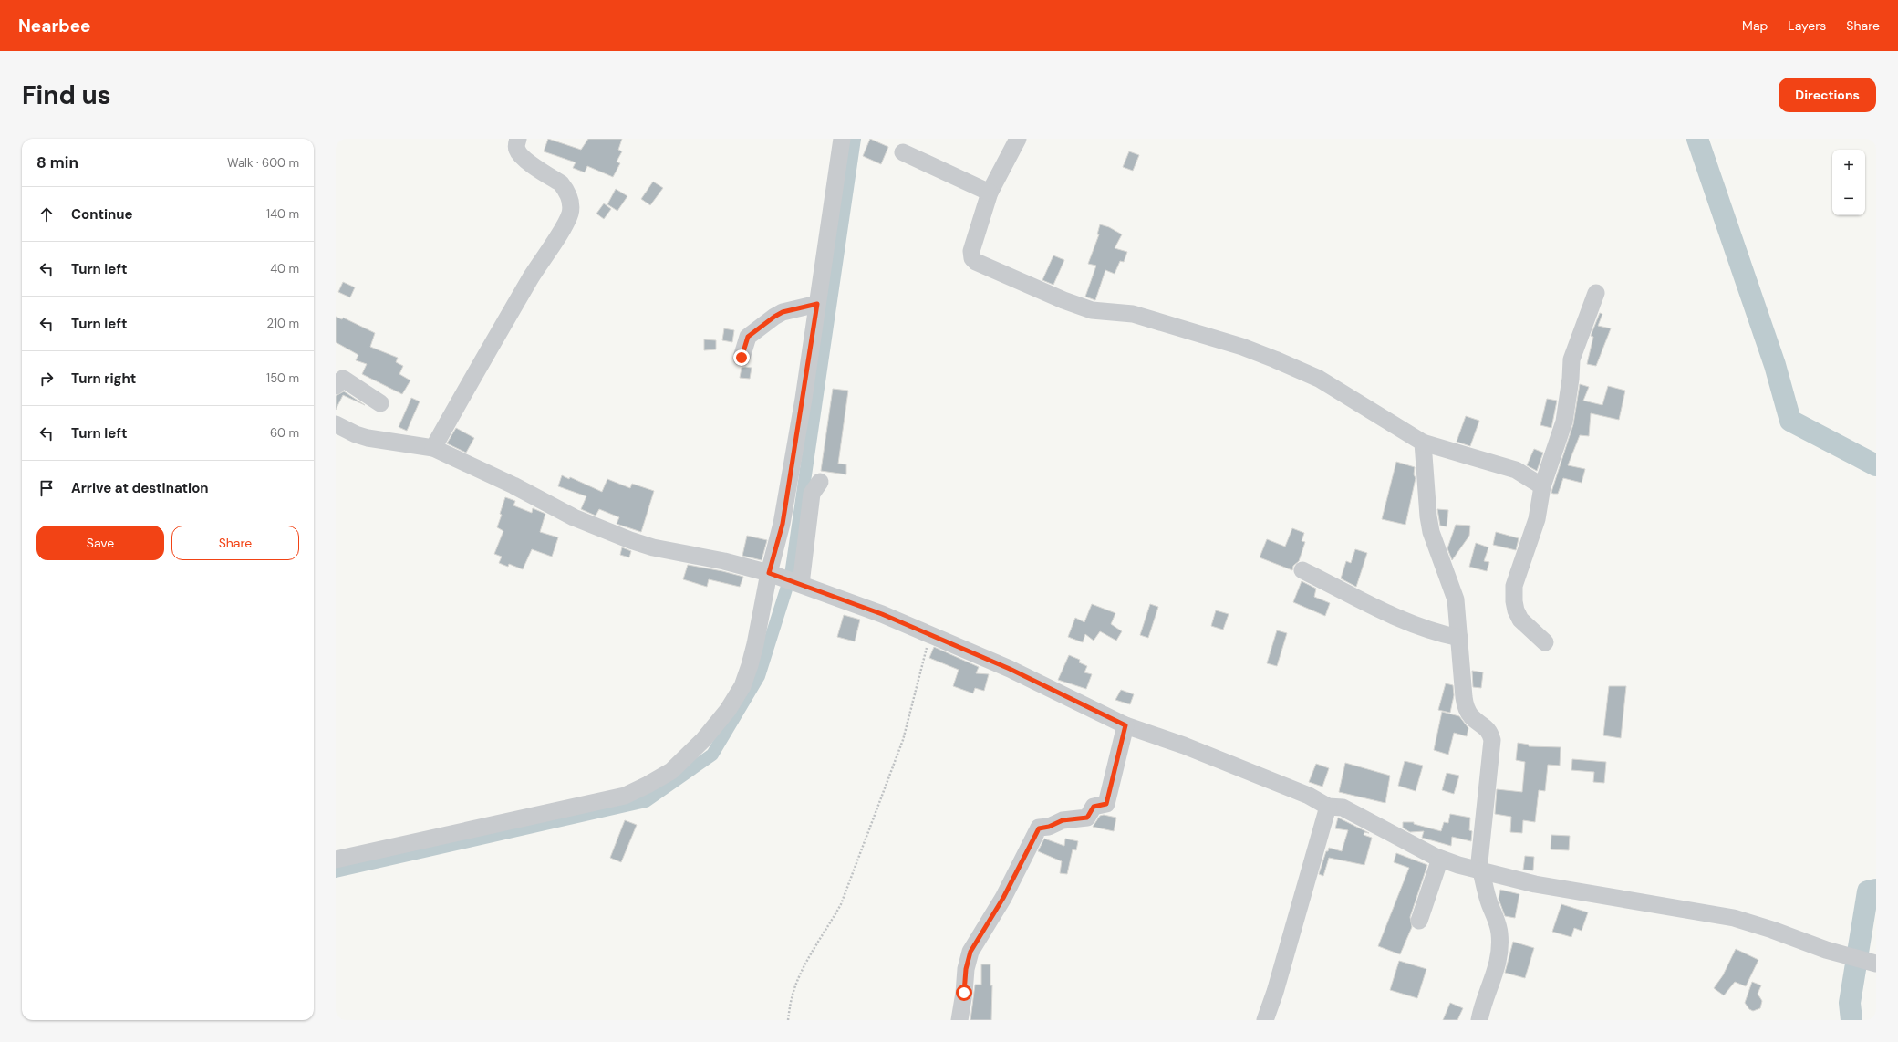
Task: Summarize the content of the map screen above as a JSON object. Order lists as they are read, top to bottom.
{
  "page": {
    "header": "Nearbee",
    "nav": ["Map", "Layers", "Share"],
    "buttons": [
      "Directions",
      ["Save", "Share"]
    ],
    "title": "Find us",
    "heading": ["8 min", "Walk · 600 m"],
    "map_buttons": ["+", "−"],
    "list": [
      ["Continue", "140 m"],
      ["Turn left", "40 m"],
      ["Turn left", "210 m"],
      ["Turn right", "150 m"],
      ["Turn left", "60 m"],
      "Arrive at destination"
    ]
  }
}
